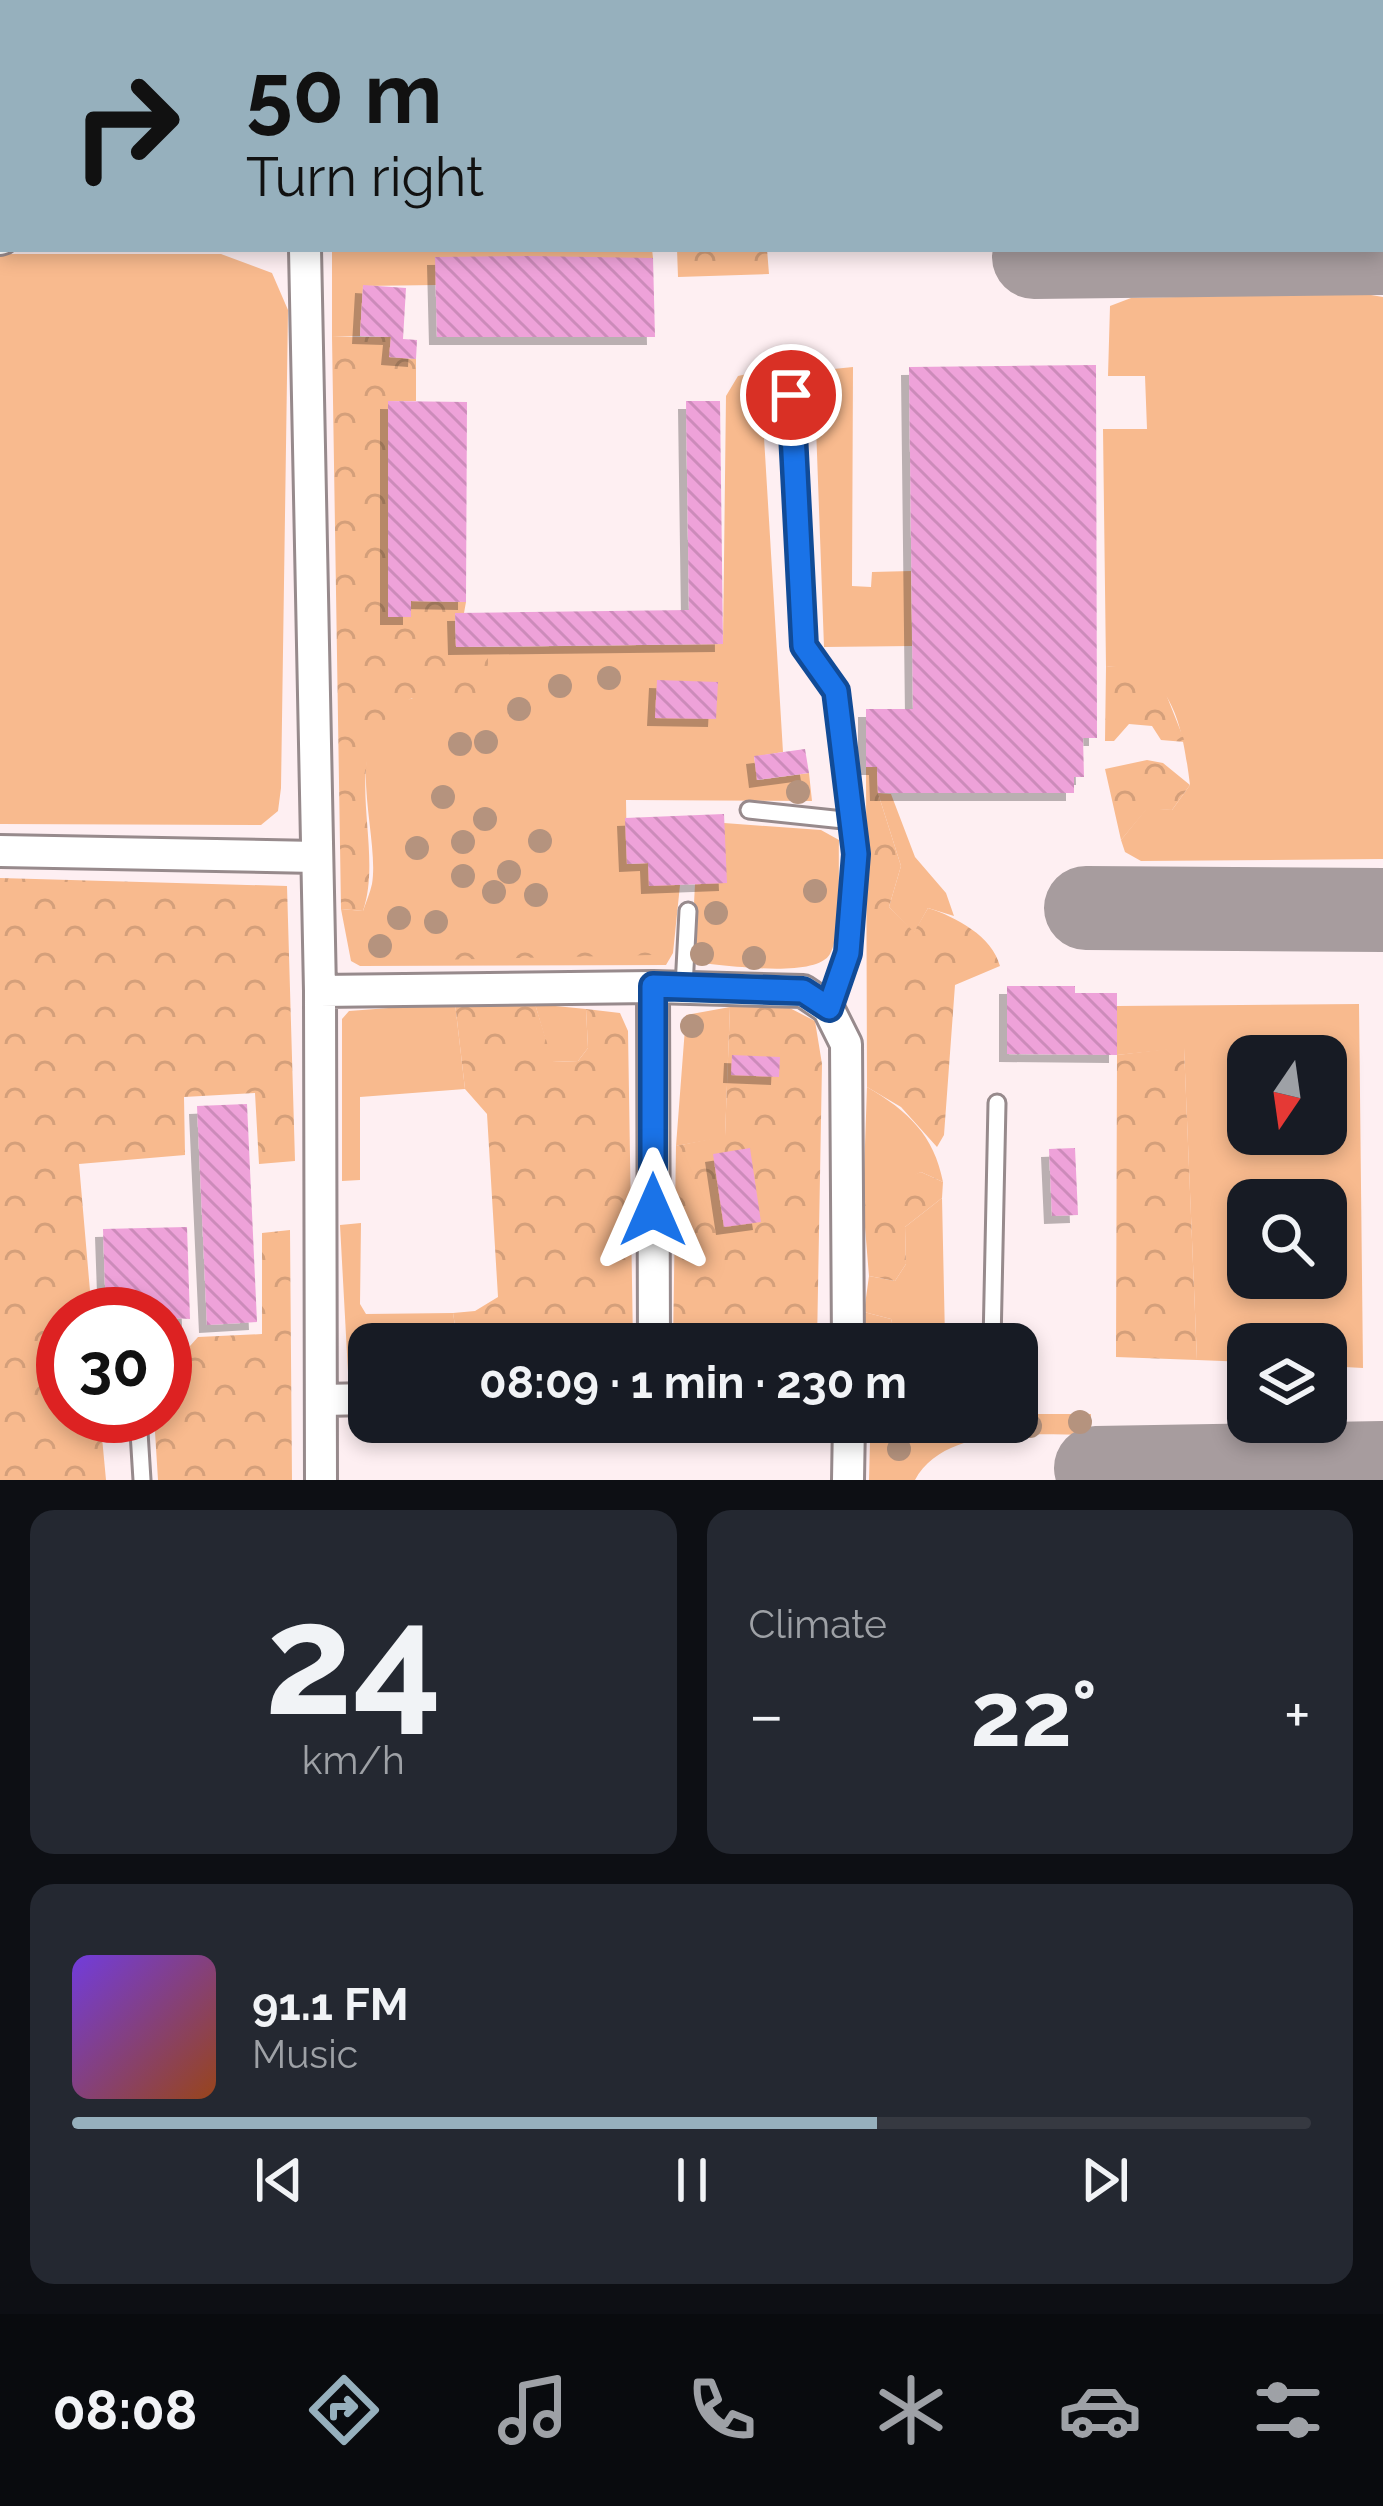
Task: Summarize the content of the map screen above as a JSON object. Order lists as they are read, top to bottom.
{
  "north": "bottom",
  "page": {
    "turn": ["50 m", "Turn right"],
    "limit": "30",
    "trip": "08:09 · 1 min · 230 m",
    "tile": [
      ["24", "km/h"],
      "Climate"
    ],
    "heat": ["−", "22°", "+"],
    "song": ["91.1 FM", "Music"],
    "tabs": "08:08"
  }
}
